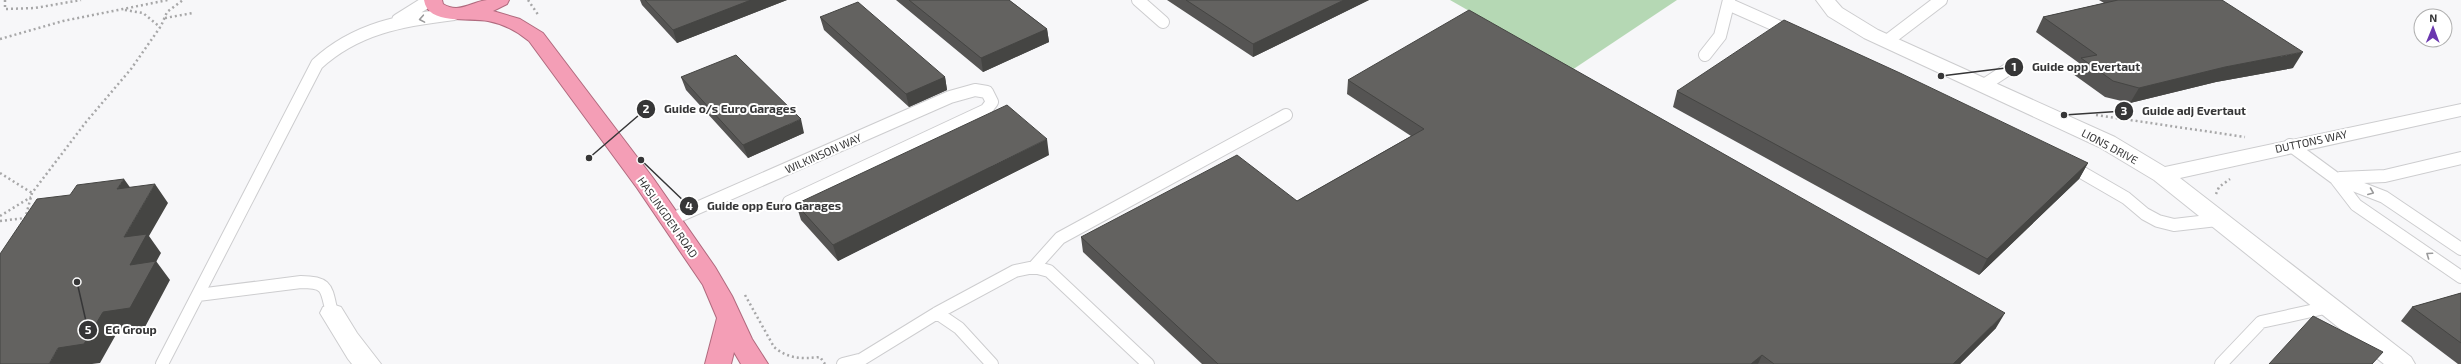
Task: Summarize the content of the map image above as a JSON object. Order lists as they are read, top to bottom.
{
  "streets": {
    "highway": ["HASLINGDEN ROAD"],
    "street": ["DUTTONS WAY", "LIONS DRIVE"],
    "lane": ["WILKINSON WAY"]
  },
  "crossings": [
    ["DUTTONS WAY", "LIONS DRIVE"],
    ["WILKINSON WAY", "HASLINGDEN ROAD"]
  ],
  "places": [
    "Guide opp Evertaut",
    "Guide adj Evertaut",
    "Guide o/s Euro Garages",
    "Guide opp Euro Garages",
    "EG Group"
  ],
  "north": "top"
}
